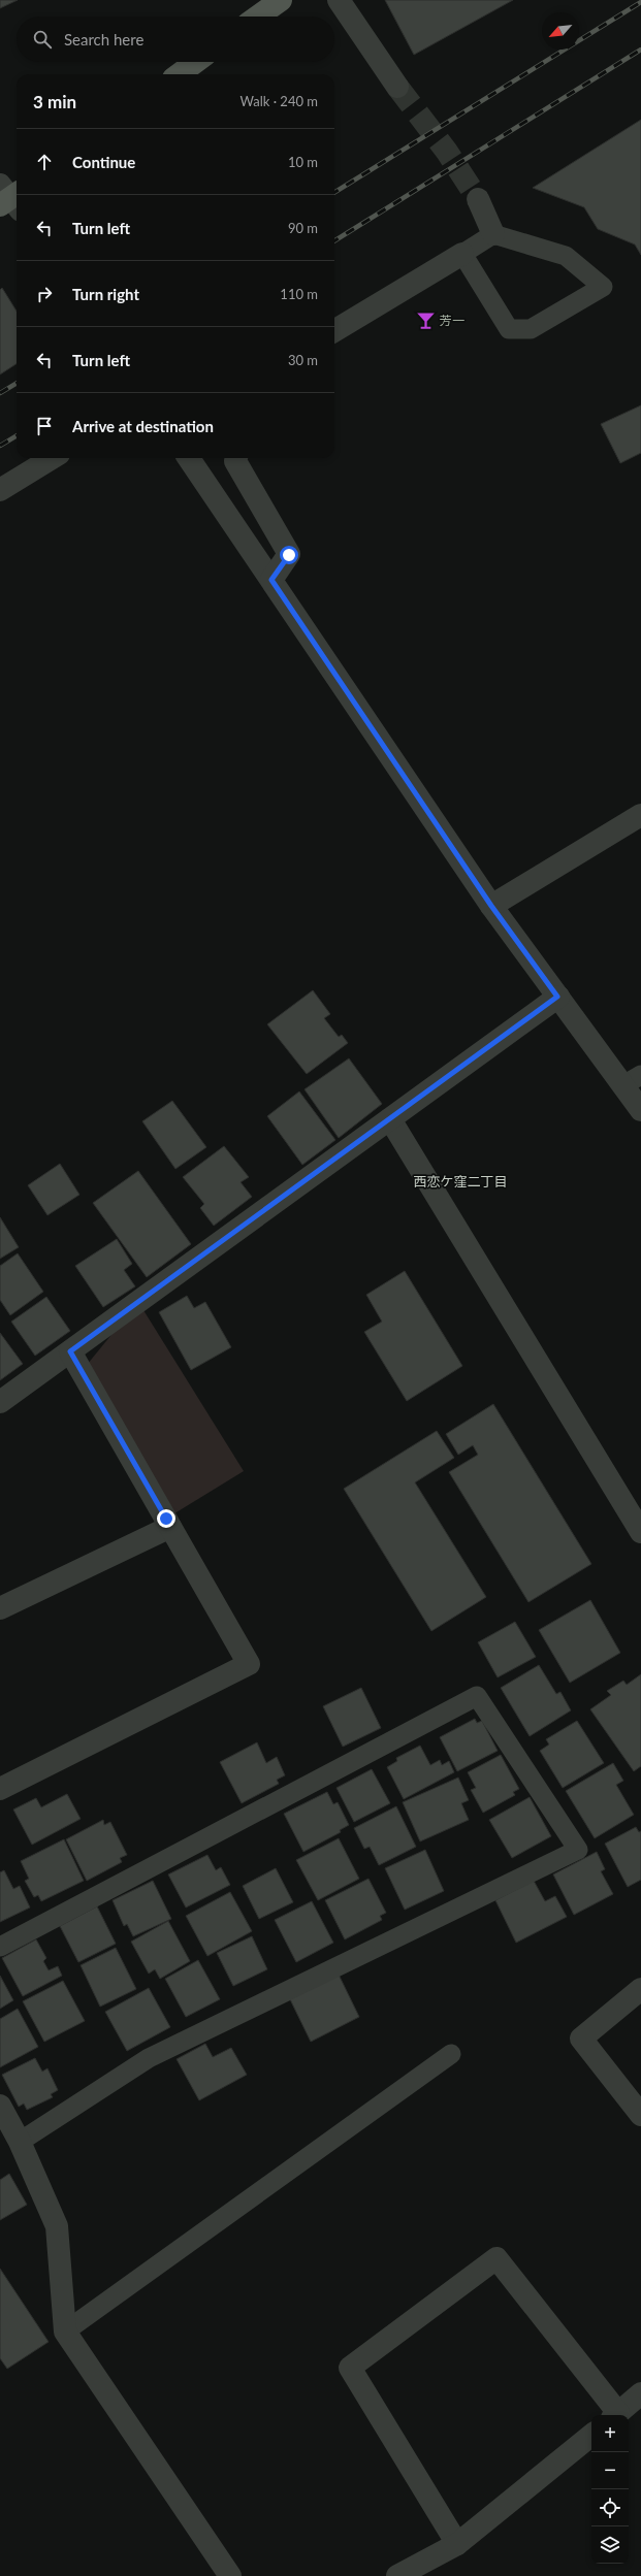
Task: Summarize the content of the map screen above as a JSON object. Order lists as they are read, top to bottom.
{
  "districts": ["西恋ケ窪二丁目"],
  "places": {
    "bar": ["芳一"]
  },
  "north": "bottom left",
  "page": {
    "search": "Search here",
    "heading": ["3 min", "Walk · 240 m"],
    "list": [
      ["Continue", "10 m"],
      ["Turn left", "90 m"],
      ["Turn right", "110 m"],
      ["Turn left", "30 m"],
      "Arrive at destination"
    ],
    "map_buttons": ["+", "−"]
  }
}
